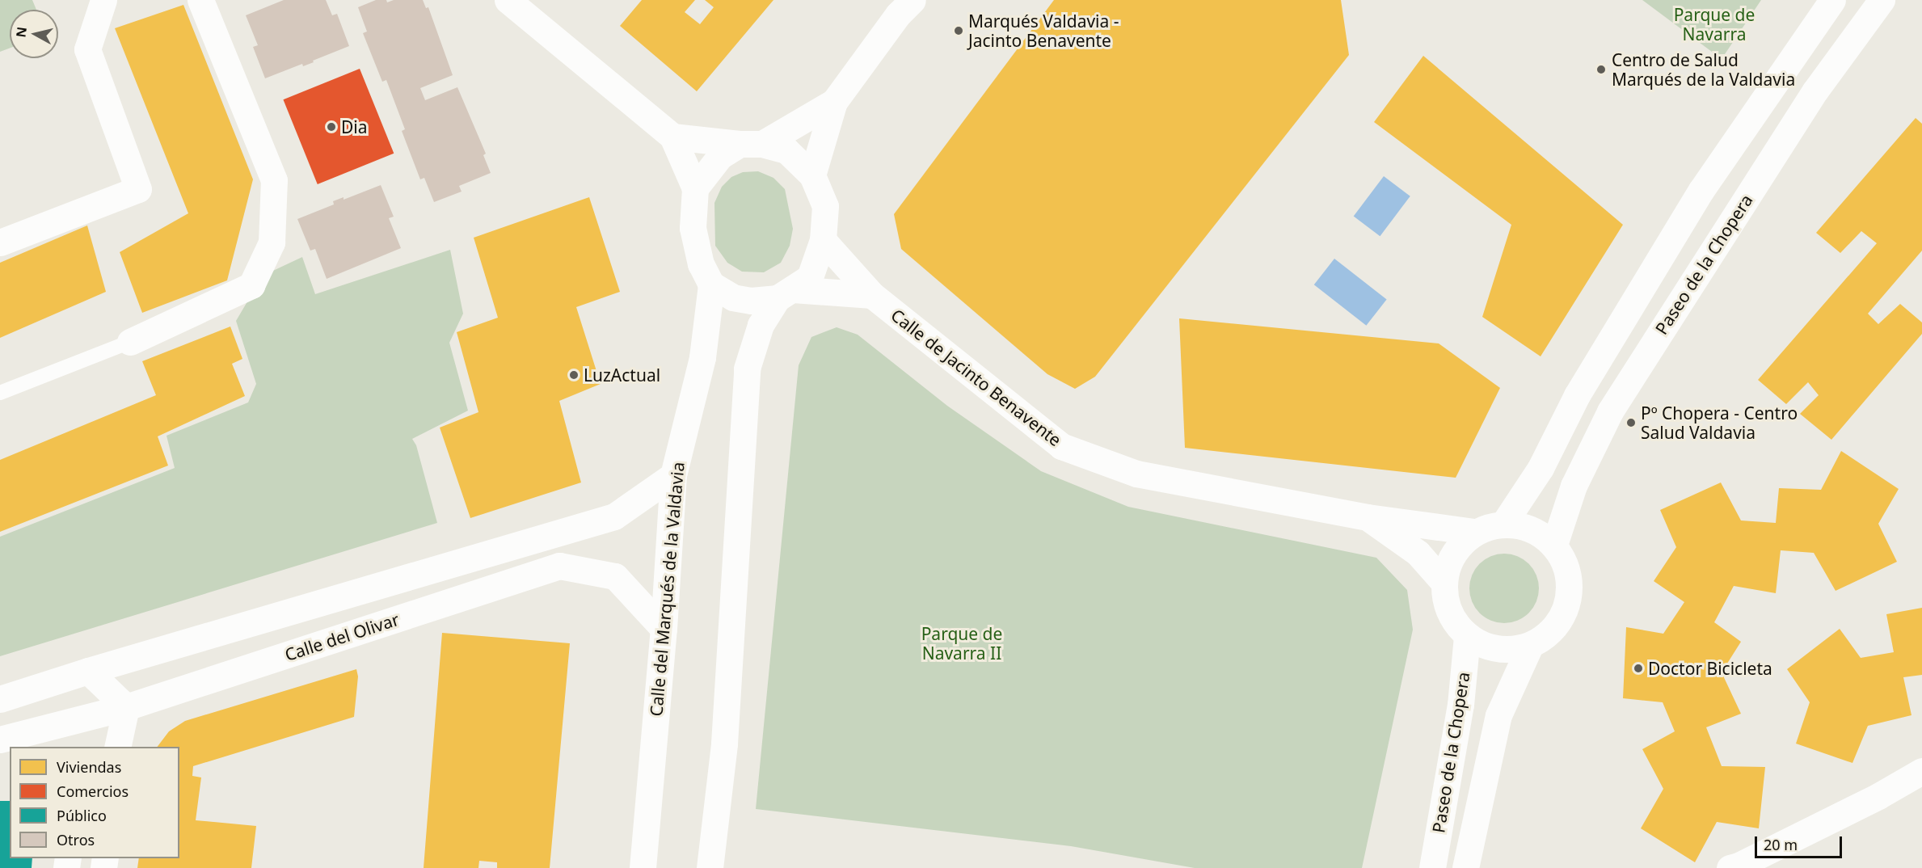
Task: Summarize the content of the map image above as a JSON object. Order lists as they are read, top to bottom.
{
  "streets": {
    "street": [
      "Paseo de la Chopera",
      "Calle de Jacinto Benavente",
      "Calle del Marqués de la Valdavia",
      "Calle del Olivar"
    ]
  },
  "crossings": [
    ["Paseo de la Chopera", "Calle de Jacinto Benavente"],
    ["Calle de Jacinto Benavente", "Calle del Marqués de la Valdavia"],
    ["Calle del Marqués de la Valdavia", "Calle del Olivar"]
  ],
  "parks": ["Parque de Navarra", "Parque de Navarra II"],
  "places": [
    "Marqués Valdavia - Jacinto Benavente",
    "Centro de Salud Marqués de la Valdavia",
    "Dia",
    "LuzActual",
    "Pº Chopera - Centro Salud Valdavia",
    "Doctor Bicicleta"
  ],
  "legend": [
    "Viviendas",
    "Comercios",
    "Público",
    "Otros"
  ],
  "scale_bar": "20 m",
  "north": "left"
}
